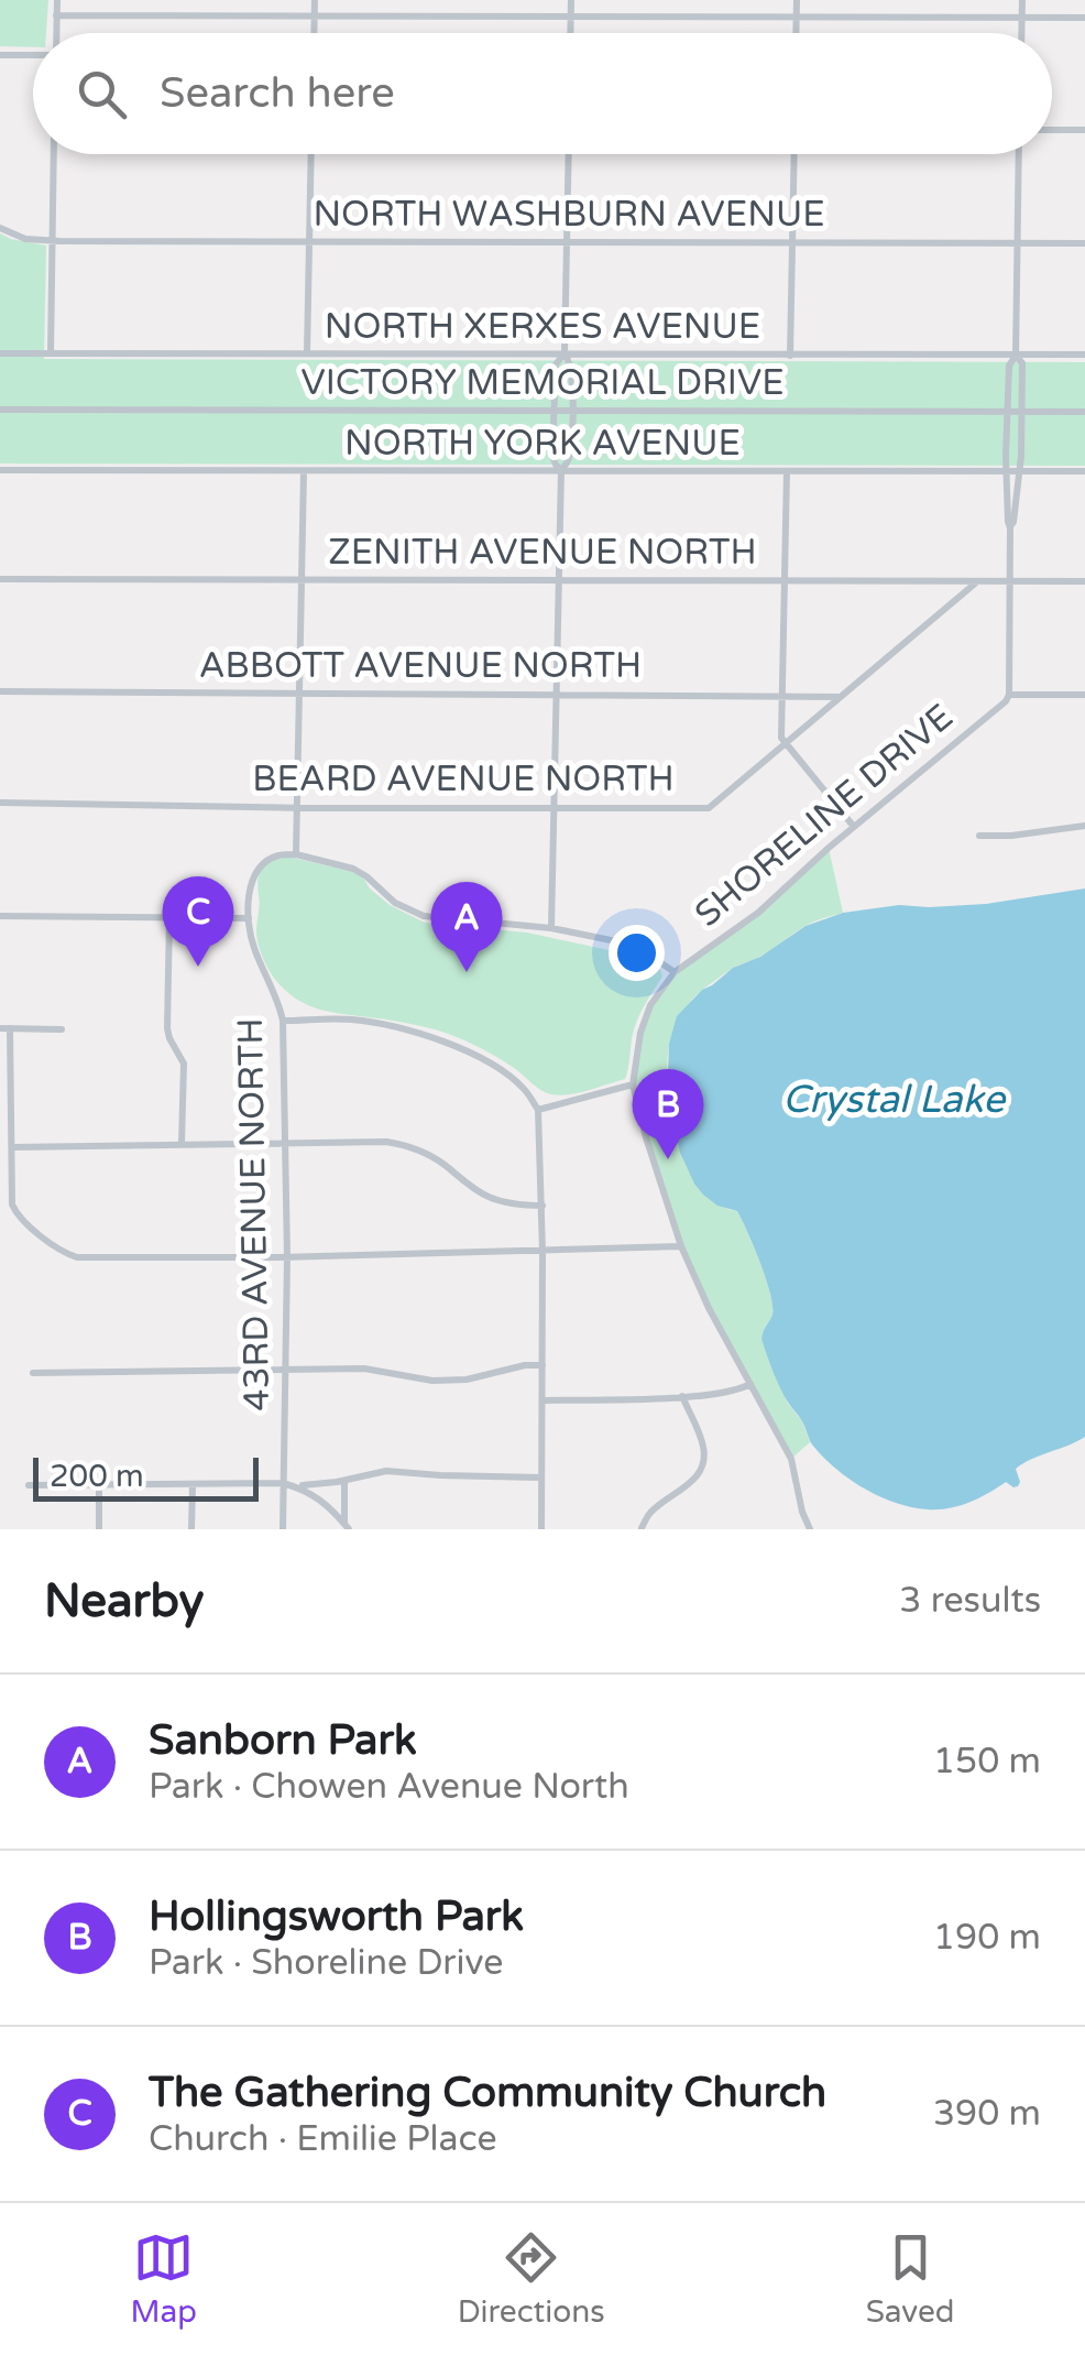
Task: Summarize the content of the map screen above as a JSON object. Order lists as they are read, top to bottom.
{
  "streets": {
    "street": [
      "NORTH WASHBURN AVENUE",
      "NORTH XERXES AVENUE",
      "VICTORY MEMORIAL DRIVE",
      "NORTH YORK AVENUE",
      "ZENITH AVENUE NORTH",
      "ABBOTT AVENUE NORTH",
      "BEARD AVENUE NORTH",
      "SHORELINE DRIVE",
      "43RD AVENUE NORTH"
    ]
  },
  "crossings": [
    ["ZENITH AVENUE NORTH", "BEARD AVENUE NORTH"],
    ["ABBOTT AVENUE NORTH", "BEARD AVENUE NORTH"]
  ],
  "water": ["Crystal Lake"],
  "scale_bar": "200 m",
  "page": {
    "search": "Search here",
    "pins": ["C", "A", "B"],
    "scale": "200 m",
    "heading": ["Nearby", "3 results"],
    "list": [
      {
        "mark": "A",
        "name": "Sanborn Park",
        "note": "Park · Chowen Avenue North",
        "value": "150 m"
      },
      {
        "mark": "B",
        "name": "Hollingsworth Park",
        "note": "Park · Shoreline Drive",
        "value": "190 m"
      },
      {
        "mark": "C",
        "name": "The Gathering Community Church",
        "note": "Church · Emilie Place",
        "value": "390 m"
      }
    ],
    "nav": ["Map", "Directions", "Saved"]
  }
}
